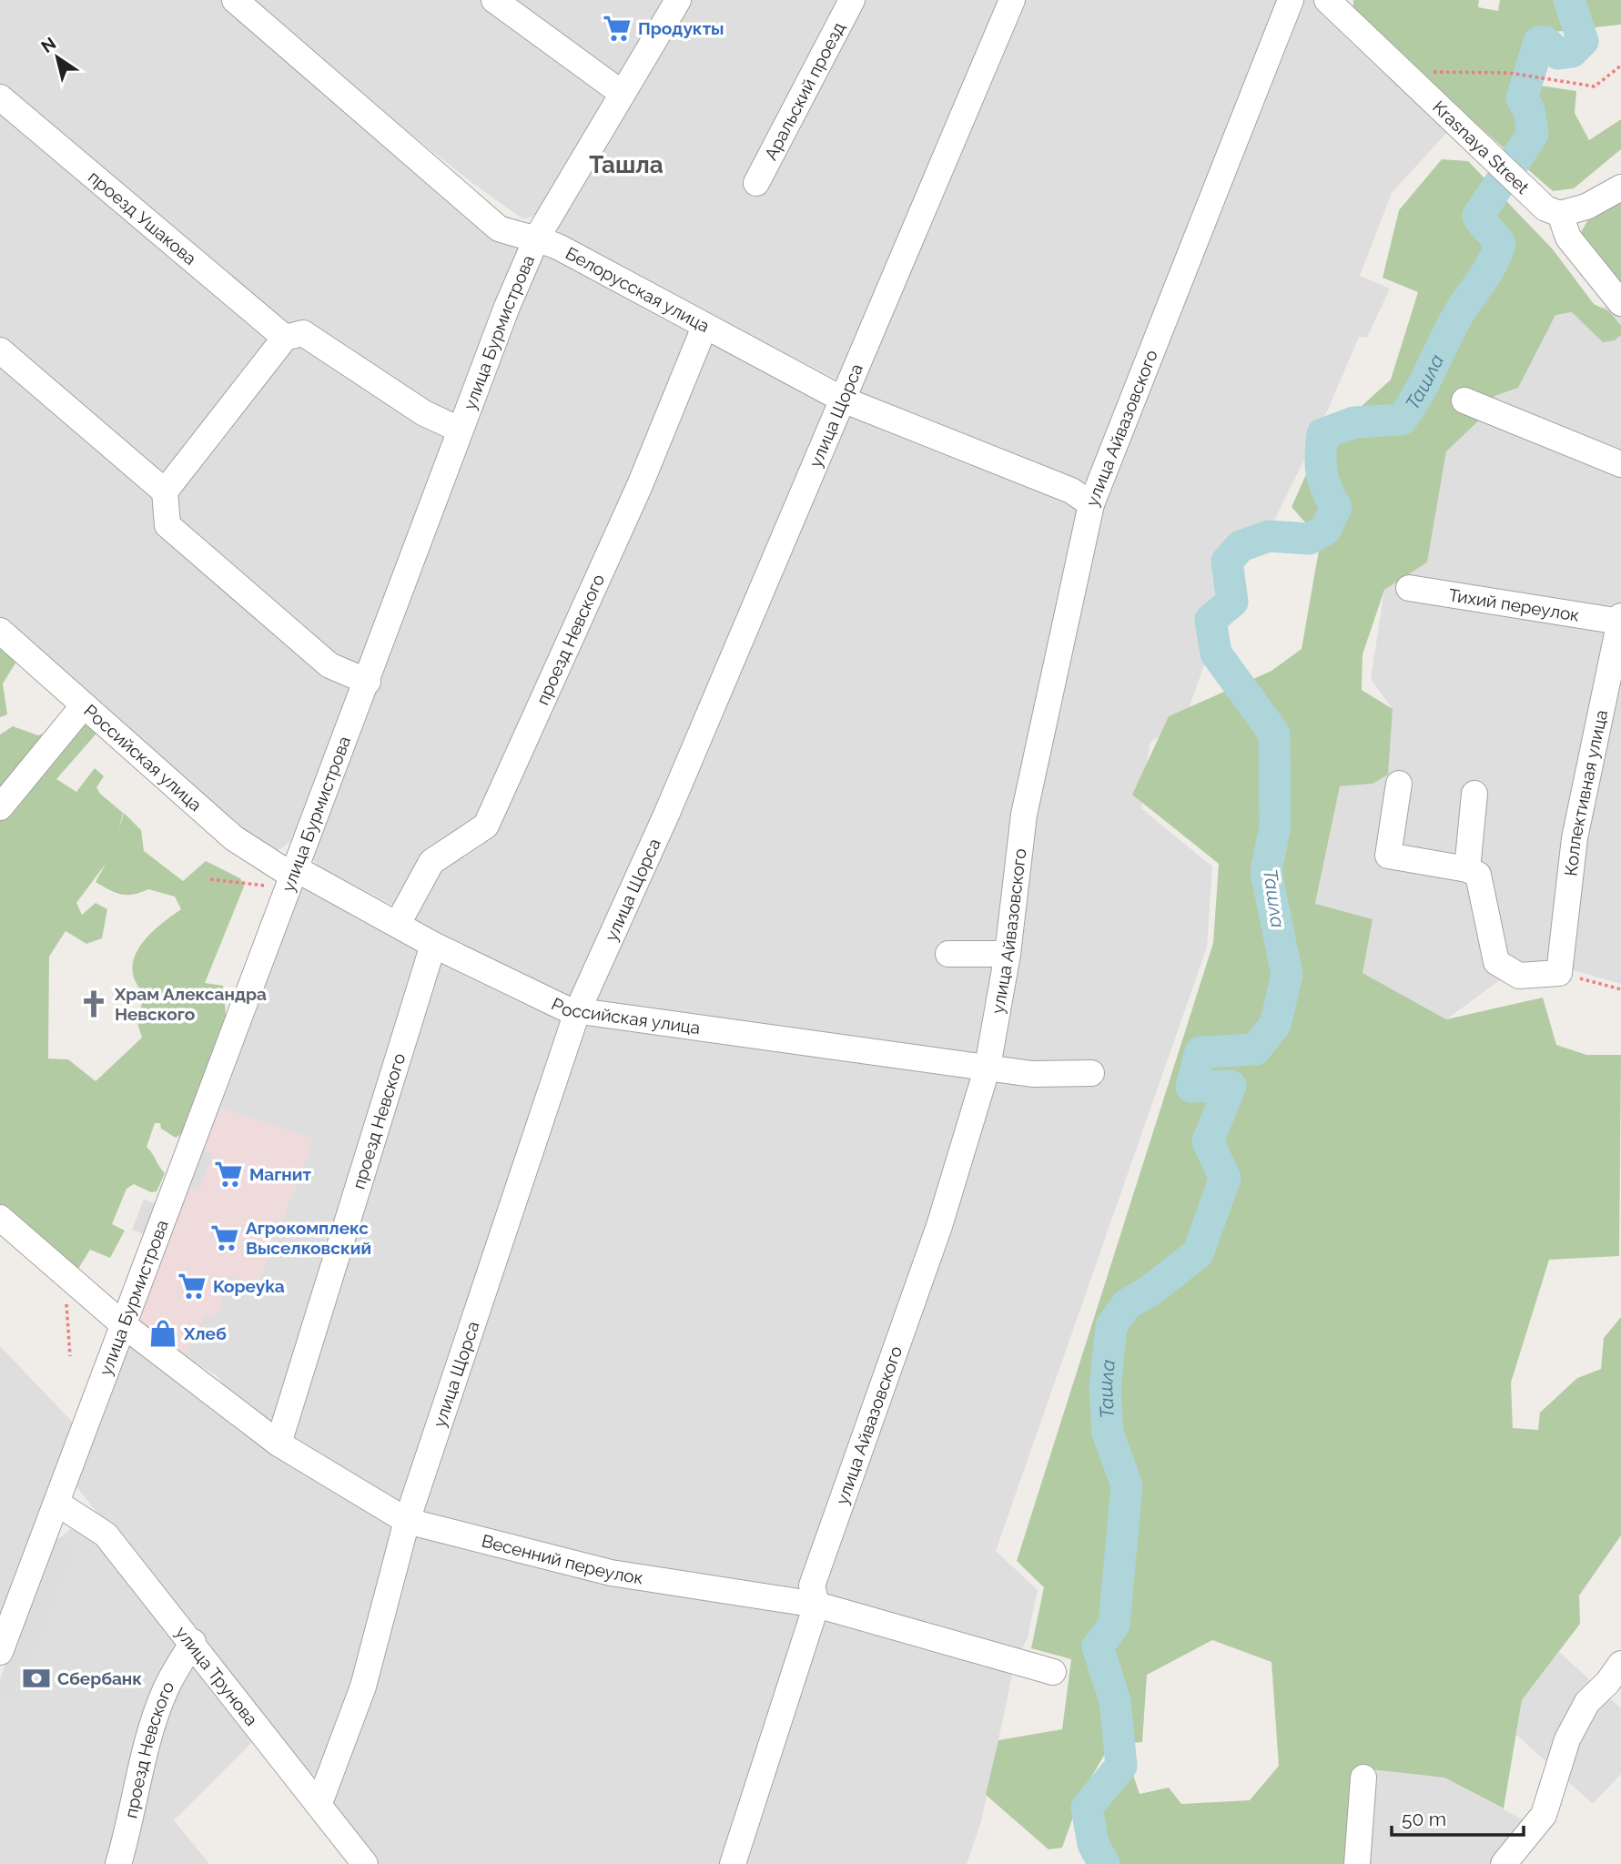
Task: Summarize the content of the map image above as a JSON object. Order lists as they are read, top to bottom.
{
  "streets": {
    "street": [
      "Аральский проезд",
      "Krasnaya Street",
      "проезд Ушакова",
      "Белорусская улица",
      "улица Бурмистрова",
      "улица Щорса",
      "улица Айвазовского",
      "Тихий переулок",
      "проезд Невского",
      "Российская улица",
      "Коллективная улица",
      "Весенний переулок",
      "улица Трунова"
    ]
  },
  "crossings": [
    ["Белорусская улица", "улица Бурмистрова"],
    ["Белорусская улица", "улица Щорса"],
    ["Белорусская улица", "улица Айвазовского"],
    ["Белорусская улица", "проезд Невского"],
    ["улица Бурмистрова", "Российская улица"],
    ["улица Бурмистрова", "Весенний переулок"],
    ["улица Бурмистрова", "улица Трунова"],
    ["улица Щорса", "Российская улица"],
    ["улица Щорса", "Весенний переулок"],
    ["улица Щорса", "улица Трунова"],
    ["улица Айвазовского", "Российская улица"],
    ["улица Айвазовского", "Весенний переулок"],
    ["Тихий переулок", "Коллективная улица"],
    ["проезд Невского", "Российская улица"],
    ["проезд Невского", "Весенний переулок"],
    ["проезд Невского", "улица Трунова"]
  ],
  "districts": ["Ташла"],
  "water": ["Ташла"],
  "places": {
    "supermarket": [
      "Продукты",
      "Магнит",
      "Агрокомплекс Выселковский",
      "Kopeyka"
    ],
    "church": ["Храм Александра Невского"],
    "shop": ["Хлеб"],
    "bank": ["Сбербанк"]
  },
  "scale_bar": "50 m",
  "north": "top left"
}
